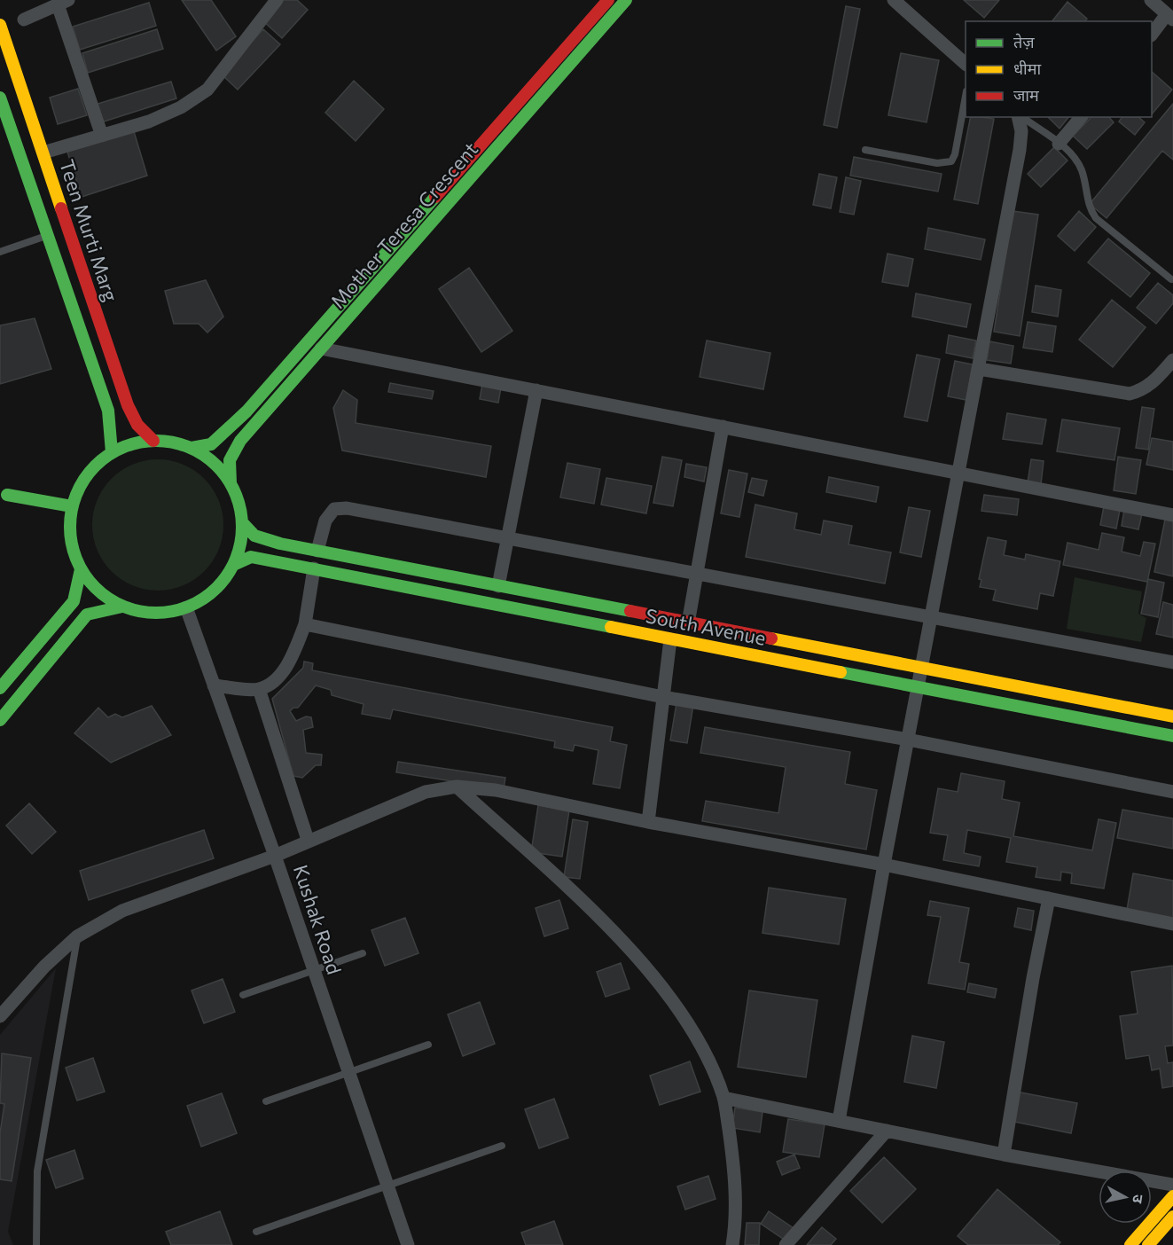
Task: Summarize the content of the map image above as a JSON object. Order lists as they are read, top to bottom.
{
  "streets": {
    "main road": ["Mother Teresa Crescent", "Teen Murti Marg", "South Avenue"],
    "street": ["Kushak Road"]
  },
  "crossings": [
    ["Mother Teresa Crescent", "Teen Murti Marg"],
    ["Mother Teresa Crescent", "South Avenue"],
    ["Mother Teresa Crescent", "Kushak Road"],
    ["Teen Murti Marg", "South Avenue"],
    ["Teen Murti Marg", "Kushak Road"],
    ["South Avenue", "Kushak Road"]
  ],
  "legend": ["तेज़", "धीमा", "जाम"],
  "north": "right"
}
